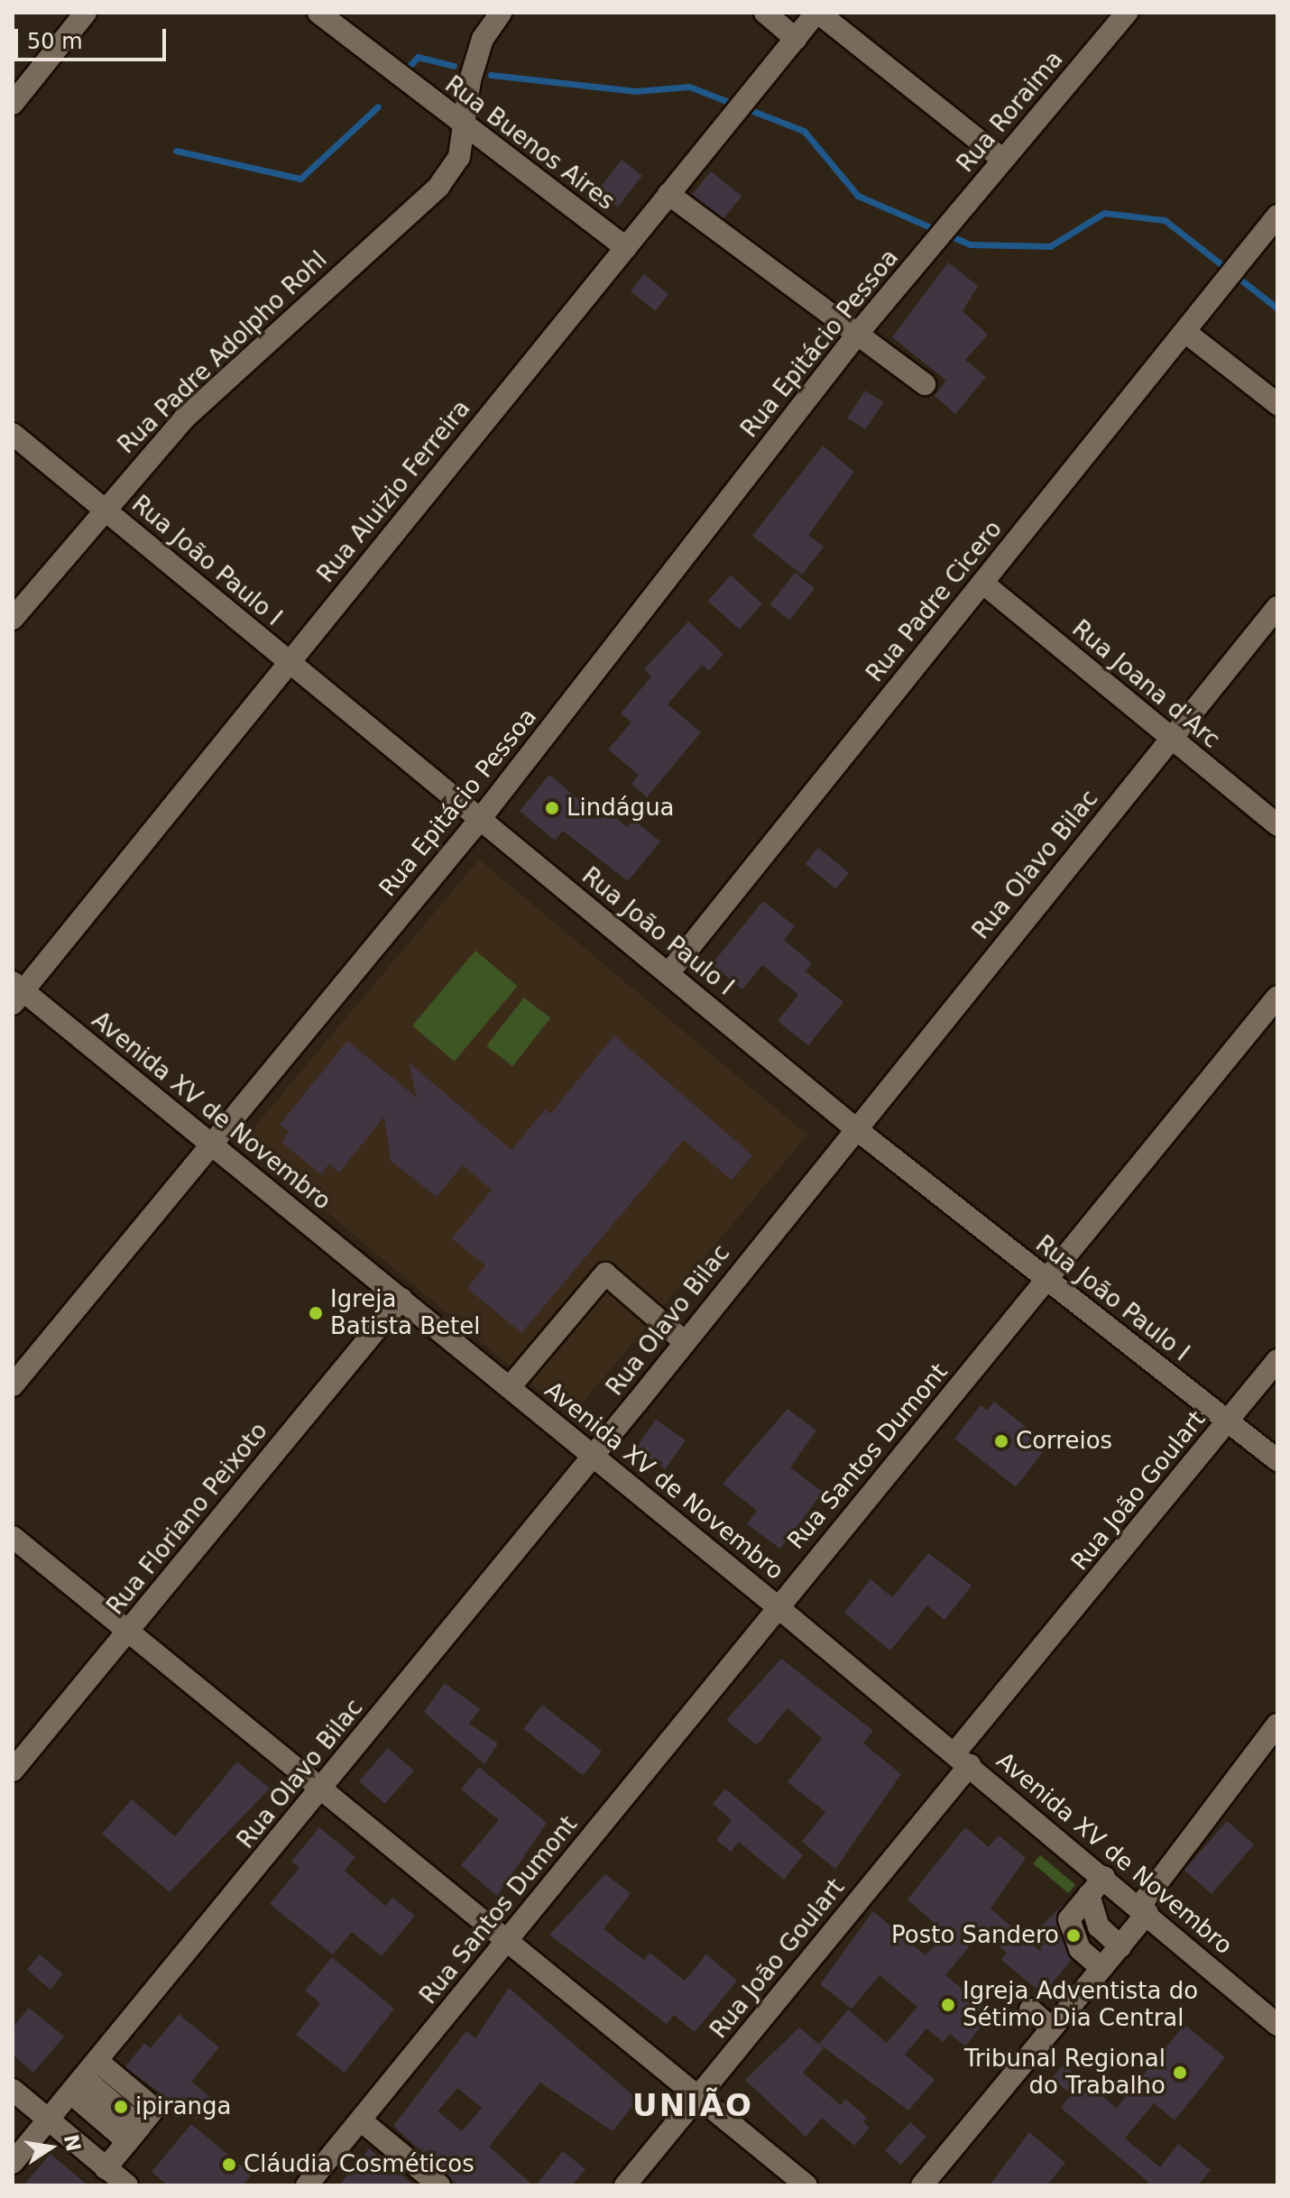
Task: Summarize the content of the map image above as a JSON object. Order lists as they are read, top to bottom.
{
  "streets": {
    "street": [
      "Rua Roraima",
      "Rua Buenos Aires",
      "Rua Epitácio Pessoa",
      "Rua Padre Adolpho Rohl",
      "Rua Aluizio Ferreira",
      "Rua João Paulo I",
      "Rua Padre Cicero",
      "Rua Joana d'Arc",
      "Rua Olavo Bilac",
      "Avenida XV de Novembro",
      "Rua Santos Dumont",
      "Rua João Goulart",
      "Rua Floriano Peixoto"
    ]
  },
  "crossings": [
    ["Rua Roraima", "Rua Epitácio Pessoa"],
    ["Rua Buenos Aires", "Rua Padre Adolpho Rohl"],
    ["Rua Buenos Aires", "Rua Aluizio Ferreira"],
    ["Rua Epitácio Pessoa", "Rua João Paulo I"],
    ["Rua Epitácio Pessoa", "Avenida XV de Novembro"],
    ["Rua Padre Adolpho Rohl", "Rua João Paulo I"],
    ["Rua Aluizio Ferreira", "Rua João Paulo I"],
    ["Rua Aluizio Ferreira", "Avenida XV de Novembro"],
    ["Rua João Paulo I", "Rua Padre Cicero"],
    ["Rua João Paulo I", "Rua Olavo Bilac"],
    ["Rua João Paulo I", "Rua Santos Dumont"],
    ["Rua João Paulo I", "Rua João Goulart"],
    ["Rua Padre Cicero", "Rua Joana d'Arc"],
    ["Rua Joana d'Arc", "Rua Olavo Bilac"],
    ["Rua Olavo Bilac", "Avenida XV de Novembro"],
    ["Avenida XV de Novembro", "Rua Santos Dumont"],
    ["Avenida XV de Novembro", "Rua João Goulart"],
    ["Avenida XV de Novembro", "Rua Floriano Peixoto"]
  ],
  "districts": ["UNIÃO"],
  "places": [
    "Lindágua",
    "Igreja Batista Betel",
    "Correios",
    "Posto Sandero",
    "Igreja Adventista do Sétimo Dia Central",
    "Tribunal Regional do Trabalho",
    "ipiranga",
    "Cláudia Cosméticos"
  ],
  "scale_bar": "50 m",
  "north": "right"
}
